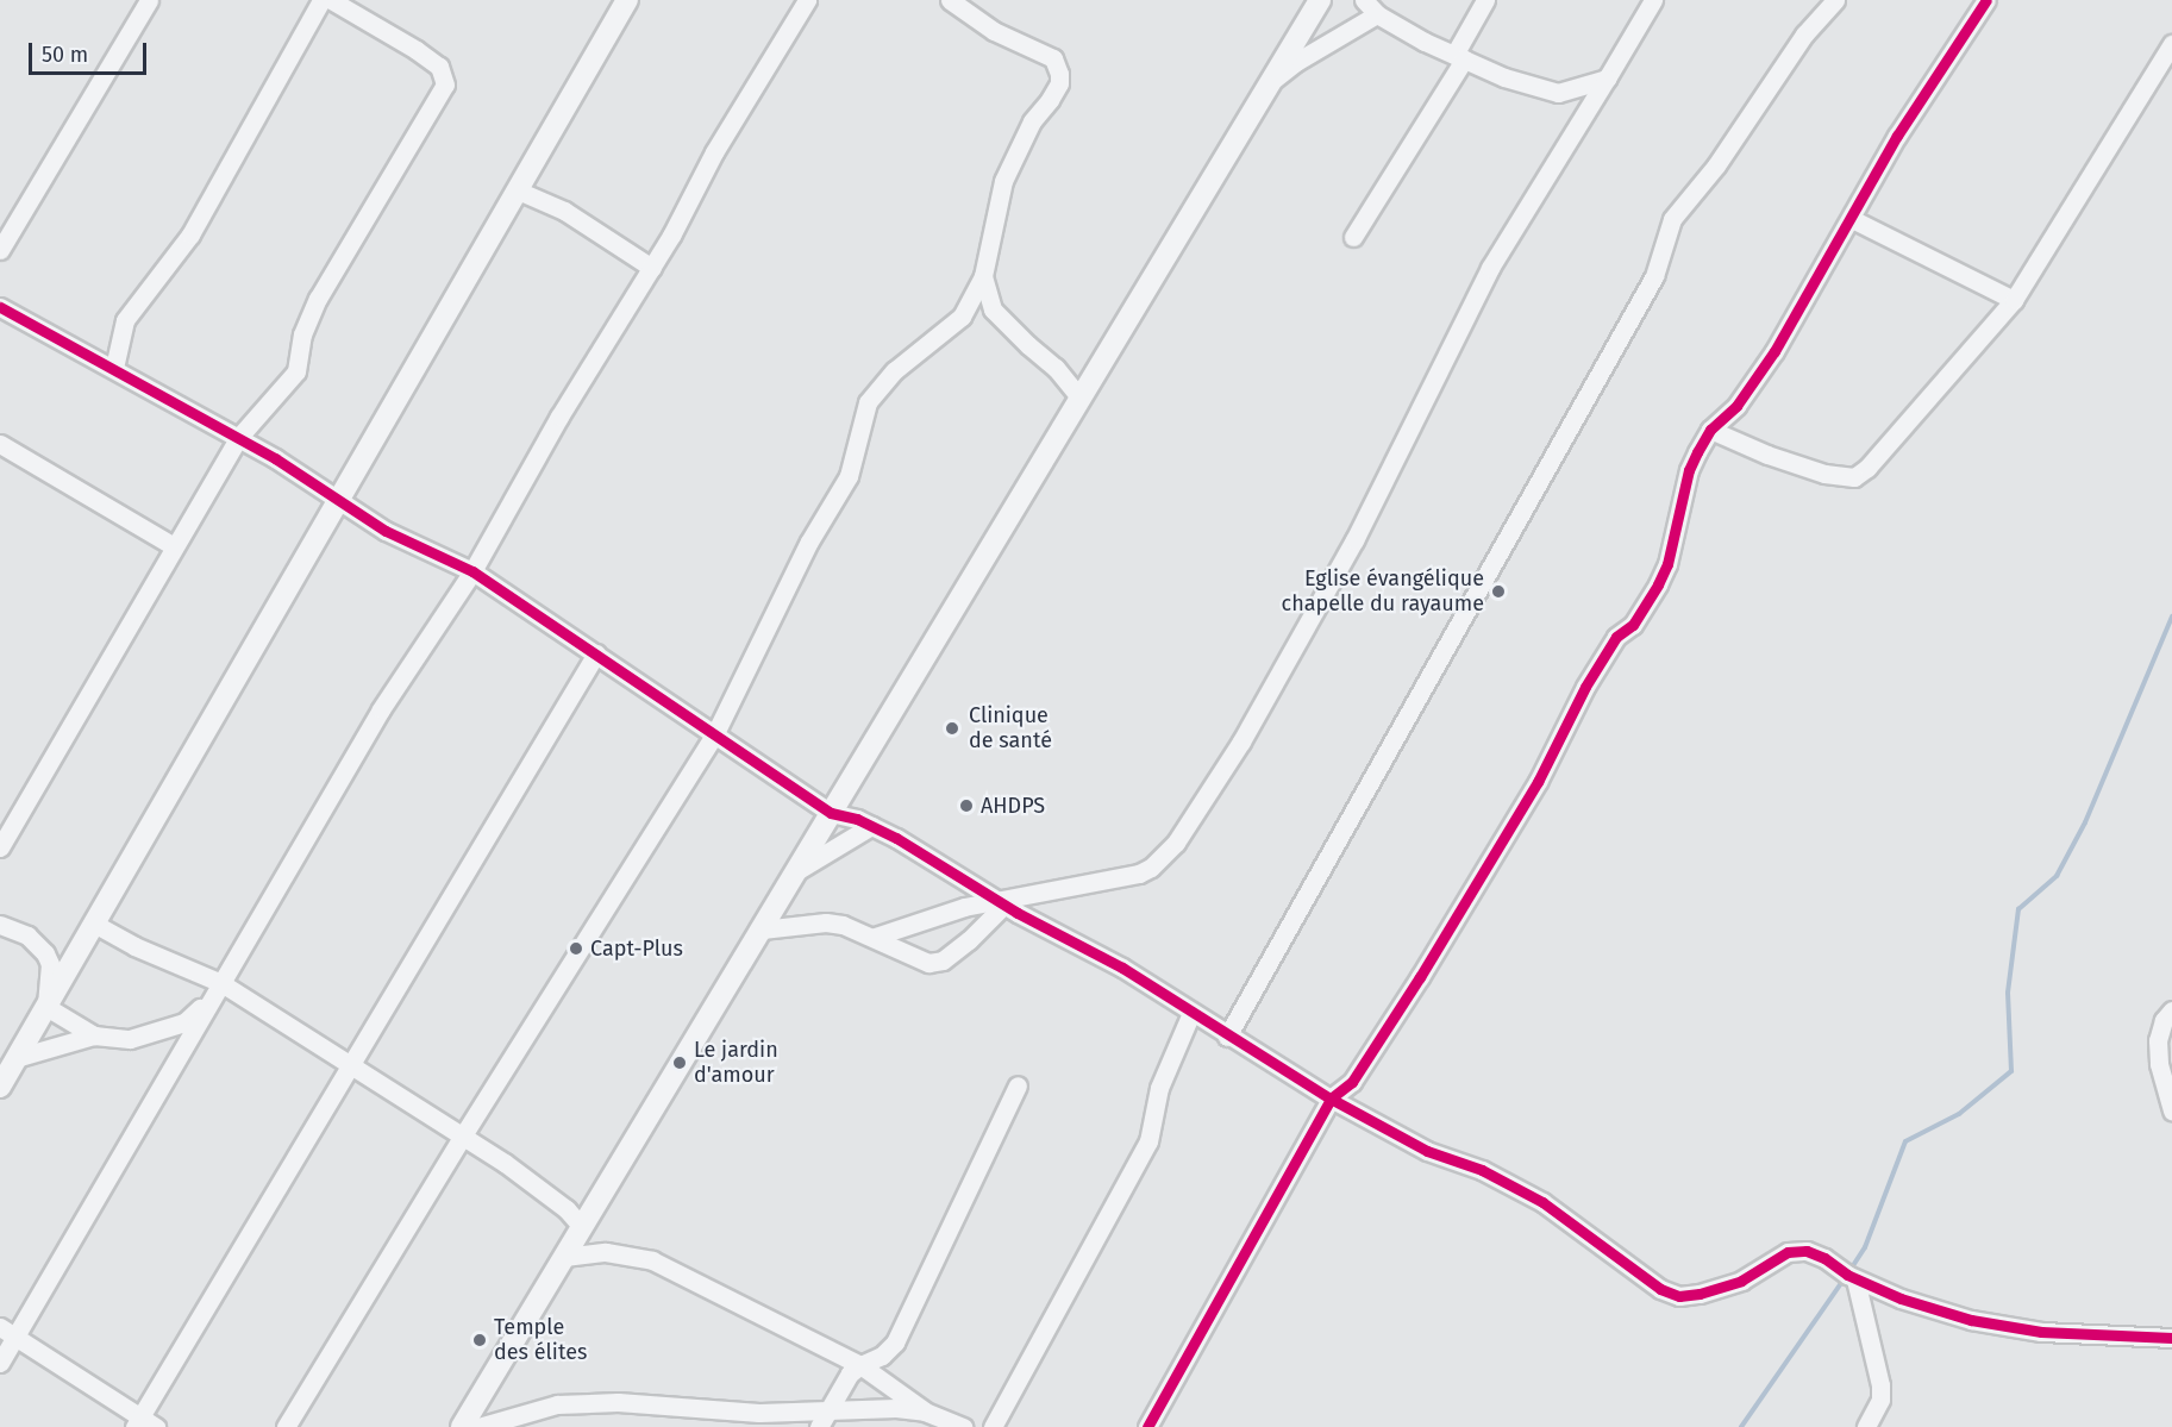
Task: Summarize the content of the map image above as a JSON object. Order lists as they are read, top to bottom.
{
  "places": [
    "Eglise évangélique chapelle du rayaume",
    "Clinique de santé",
    "AHDPS",
    "Capt-Plus",
    "Le jardin d'amour",
    "Temple des élites"
  ],
  "scale_bar": "50 m"
}
